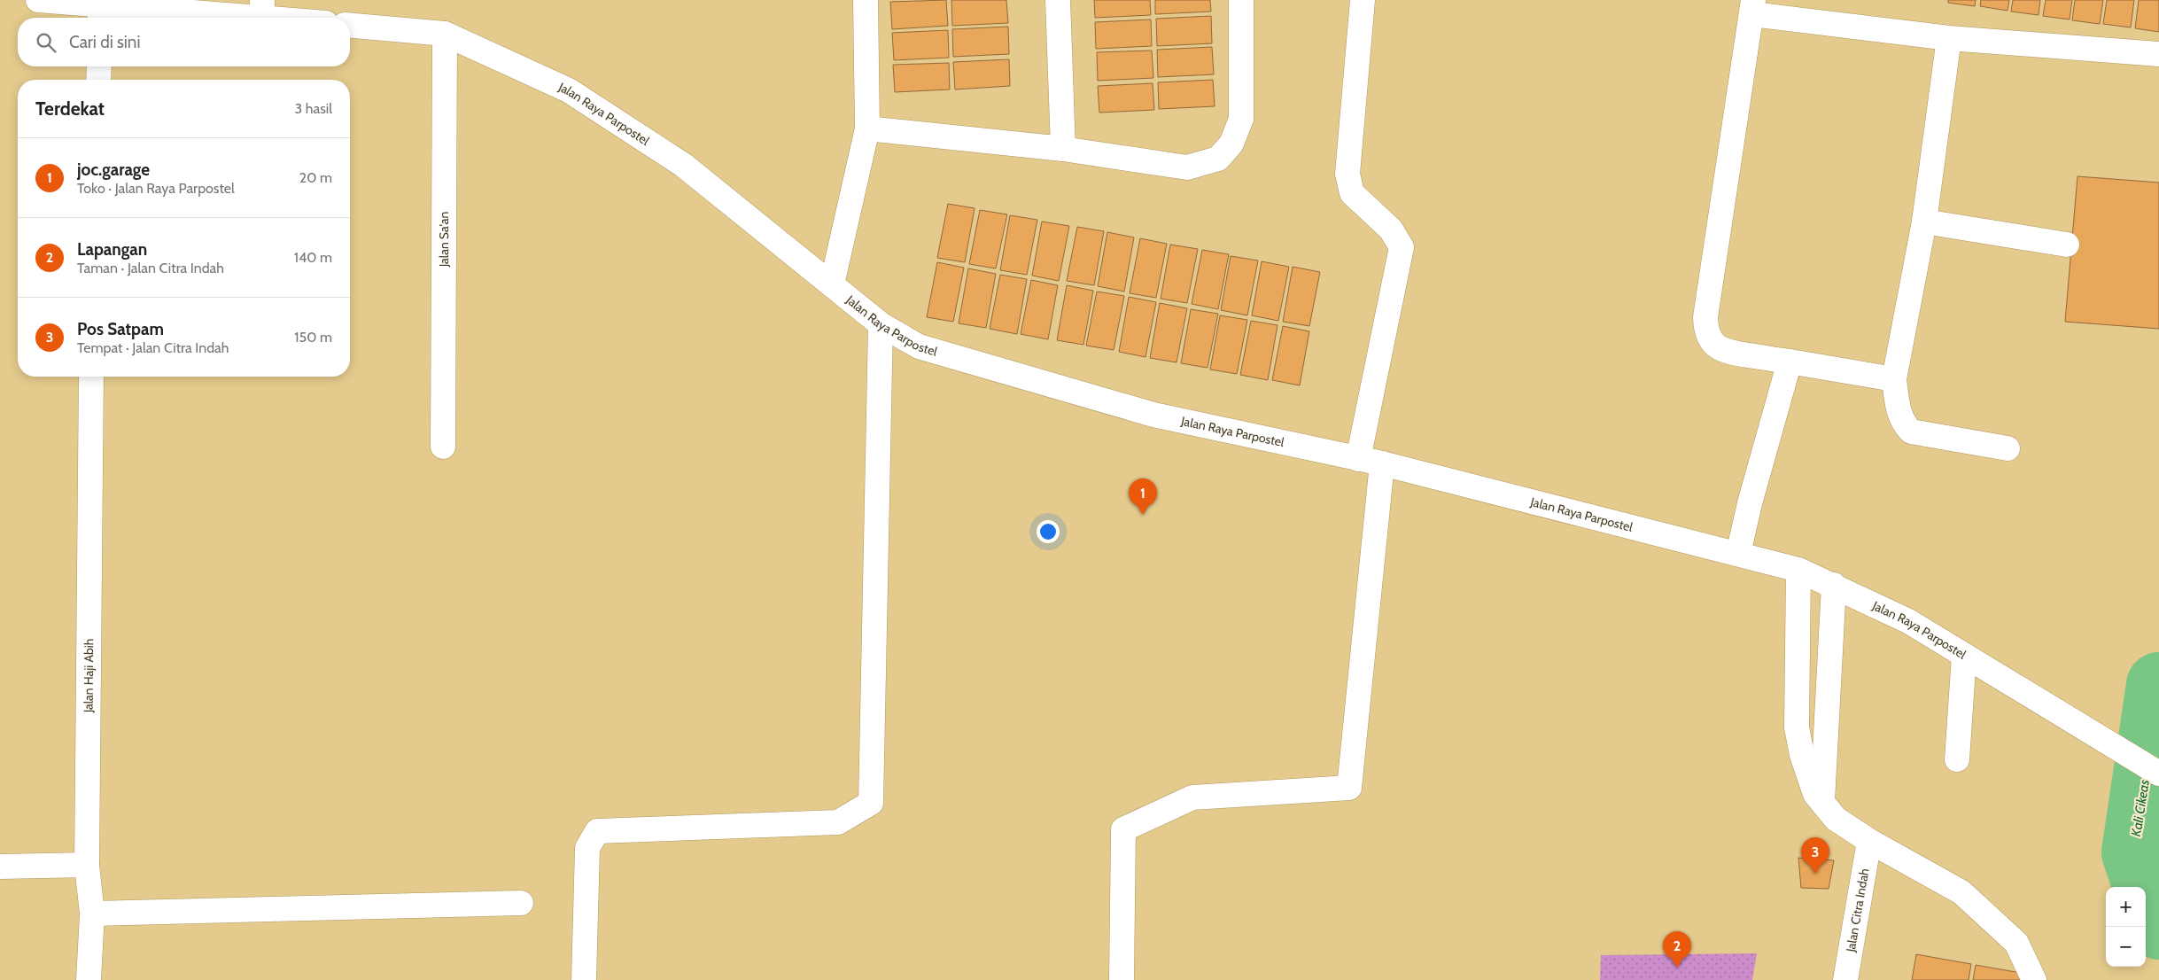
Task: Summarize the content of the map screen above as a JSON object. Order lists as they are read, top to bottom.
{
  "streets": {
    "street": [
      "Jalan Raya Parpostel",
      "Jalan Sa'an",
      "Jalan Haji Abih",
      "Jalan Citra Indah"
    ]
  },
  "crossings": [
    ["Jalan Raya Parpostel", "Jalan Sa'an"]
  ],
  "water": ["Kali Cikeas"],
  "page": {
    "search": "Cari di sini",
    "heading": ["Terdekat", "3 hasil"],
    "list": [
      {
        "mark": "1",
        "name": "joc.garage",
        "note": "Toko · Jalan Raya Parpostel",
        "value": "20 m"
      },
      {
        "mark": "2",
        "name": "Lapangan",
        "note": "Taman · Jalan Citra Indah",
        "value": "140 m"
      },
      {
        "mark": "3",
        "name": "Pos Satpam",
        "note": "Tempat · Jalan Citra Indah",
        "value": "150 m"
      }
    ],
    "pins": ["1", "3", "2"],
    "map_buttons": ["+", "−"]
  }
}
